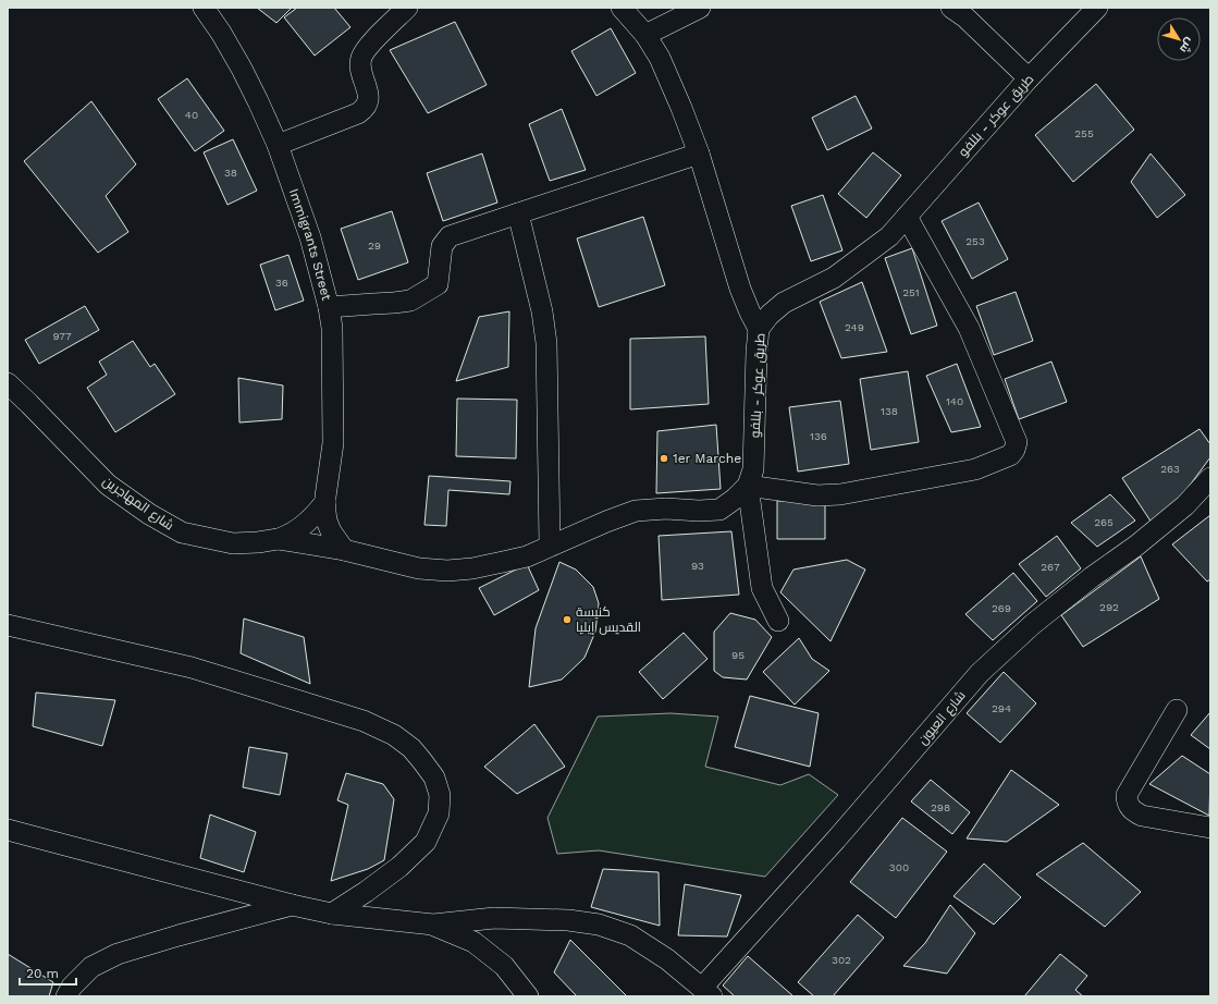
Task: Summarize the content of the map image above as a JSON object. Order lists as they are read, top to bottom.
{
  "streets": {
    "street": [
      "طريق عوكر - بللفو",
      "Immigrants Street",
      "شارع المهاجرين",
      "شارع العيون"
    ]
  },
  "crossings": [
    ["Immigrants Street", "شارع المهاجرين"]
  ],
  "places": ["1er Marche", "كنيسة القديس إيليا"],
  "house_numbers": [
    "40",
    "255",
    "38",
    "253",
    "29",
    "36",
    "251",
    "249",
    "977",
    "140",
    "138",
    "136",
    "263",
    "265",
    "93",
    "267",
    "292",
    "269",
    "95",
    "294",
    "298",
    "300",
    "302"
  ],
  "scale_bar": "20 m",
  "north": "bottom right"
}
